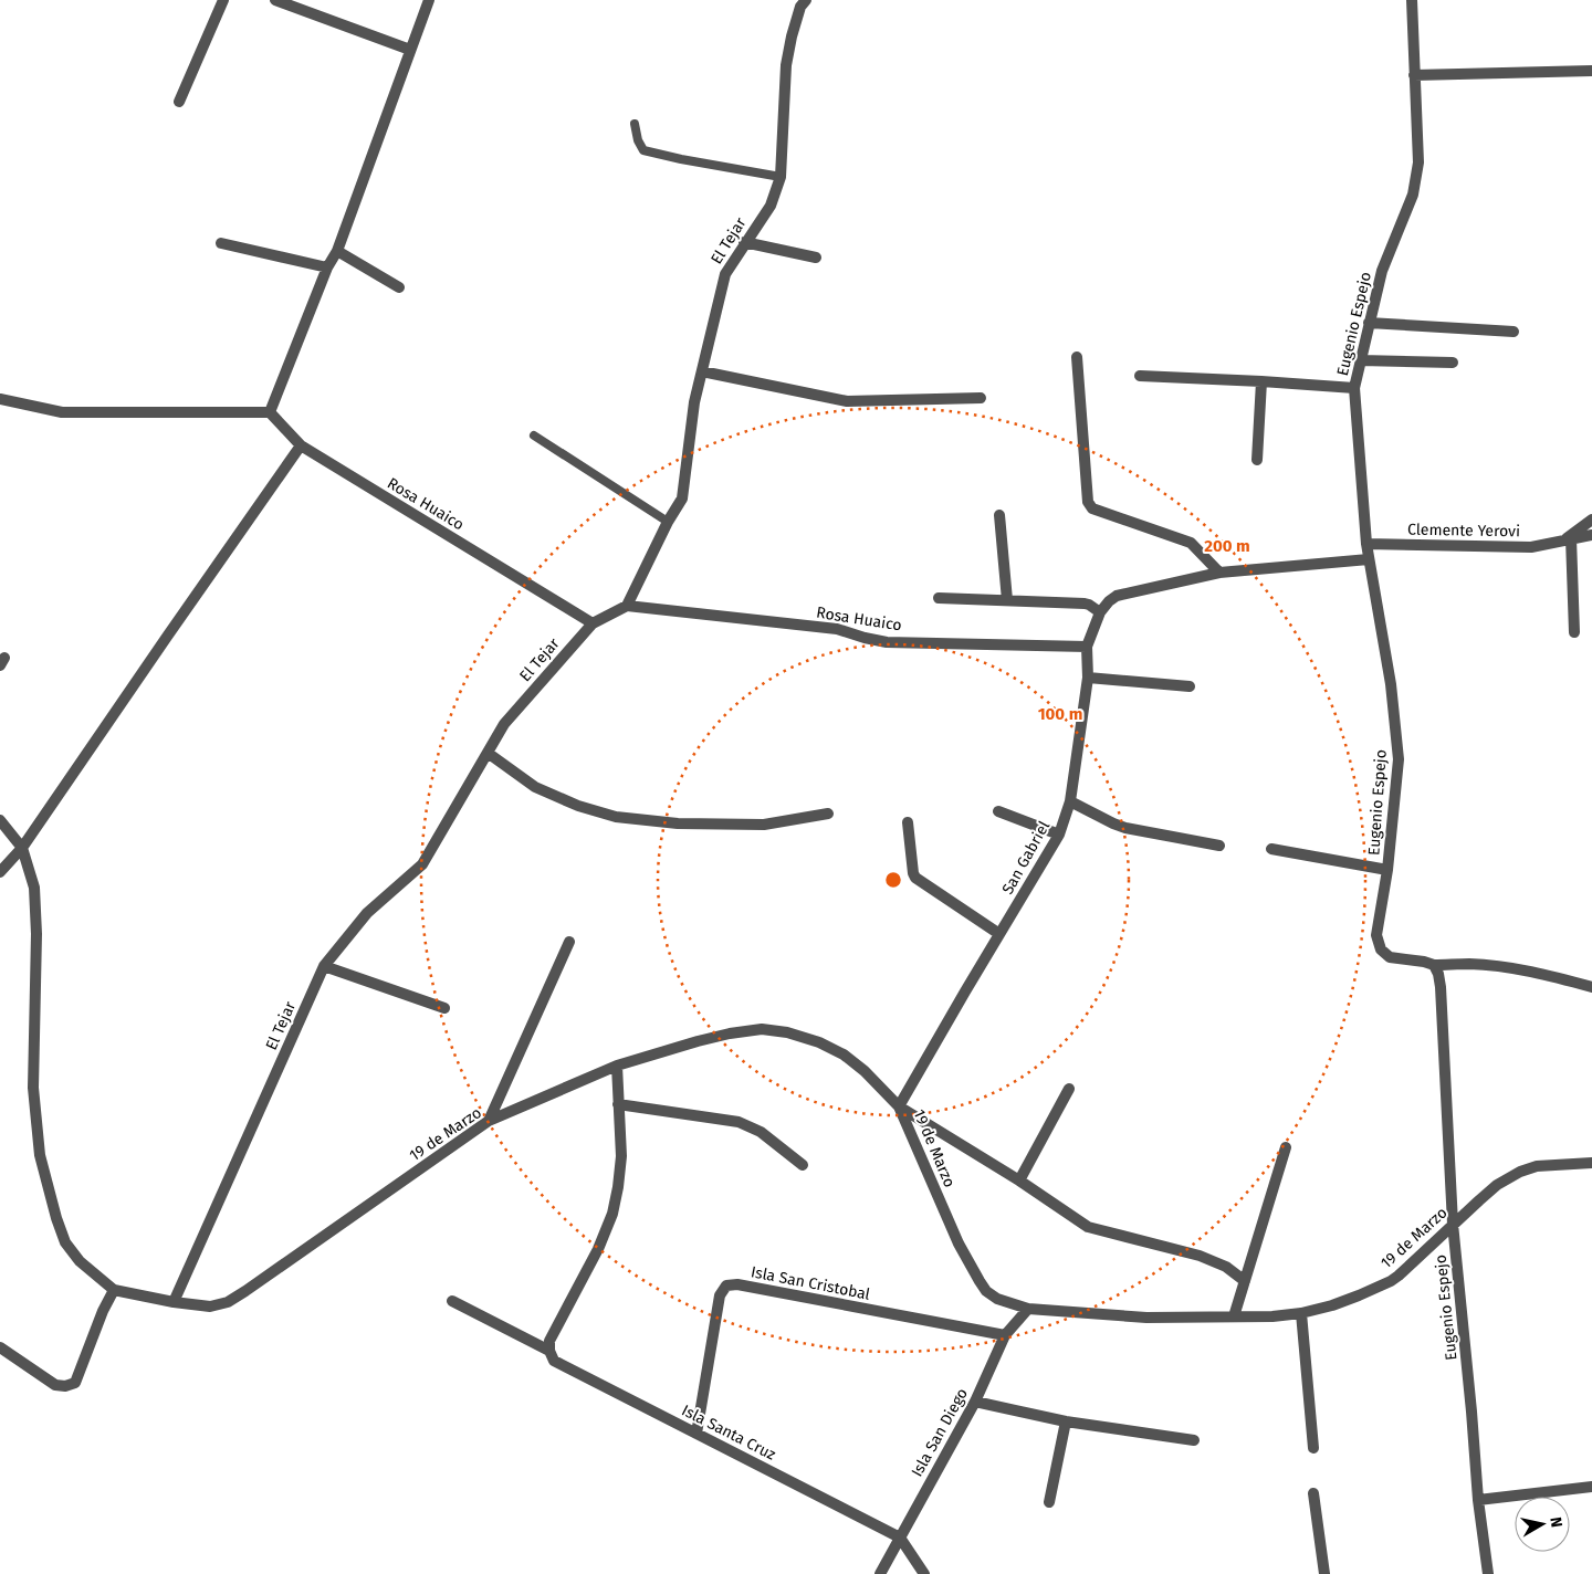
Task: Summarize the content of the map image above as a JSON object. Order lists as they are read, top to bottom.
{
  "streets": {
    "street": [
      "El Tejar",
      "Eugenio Espejo",
      "Rosa Huaico",
      "Clemente Yerovi",
      "San Gabriel",
      "19 de Marzo",
      "Isla San Cristobal",
      "Isla Santa Cruz",
      "Isla San Diego"
    ]
  },
  "crossings": [
    ["El Tejar", "Rosa Huaico"],
    ["El Tejar", "19 de Marzo"],
    ["Eugenio Espejo", "Clemente Yerovi"],
    ["Eugenio Espejo", "San Gabriel"],
    ["Eugenio Espejo", "19 de Marzo"],
    ["Rosa Huaico", "San Gabriel"],
    ["San Gabriel", "19 de Marzo"],
    ["19 de Marzo", "Isla San Diego"],
    ["Isla San Cristobal", "Isla Santa Cruz"],
    ["Isla San Cristobal", "Isla San Diego"],
    ["Isla Santa Cruz", "Isla San Diego"]
  ],
  "north": "right",
  "rings": ["200 m", "100 m"]
}
